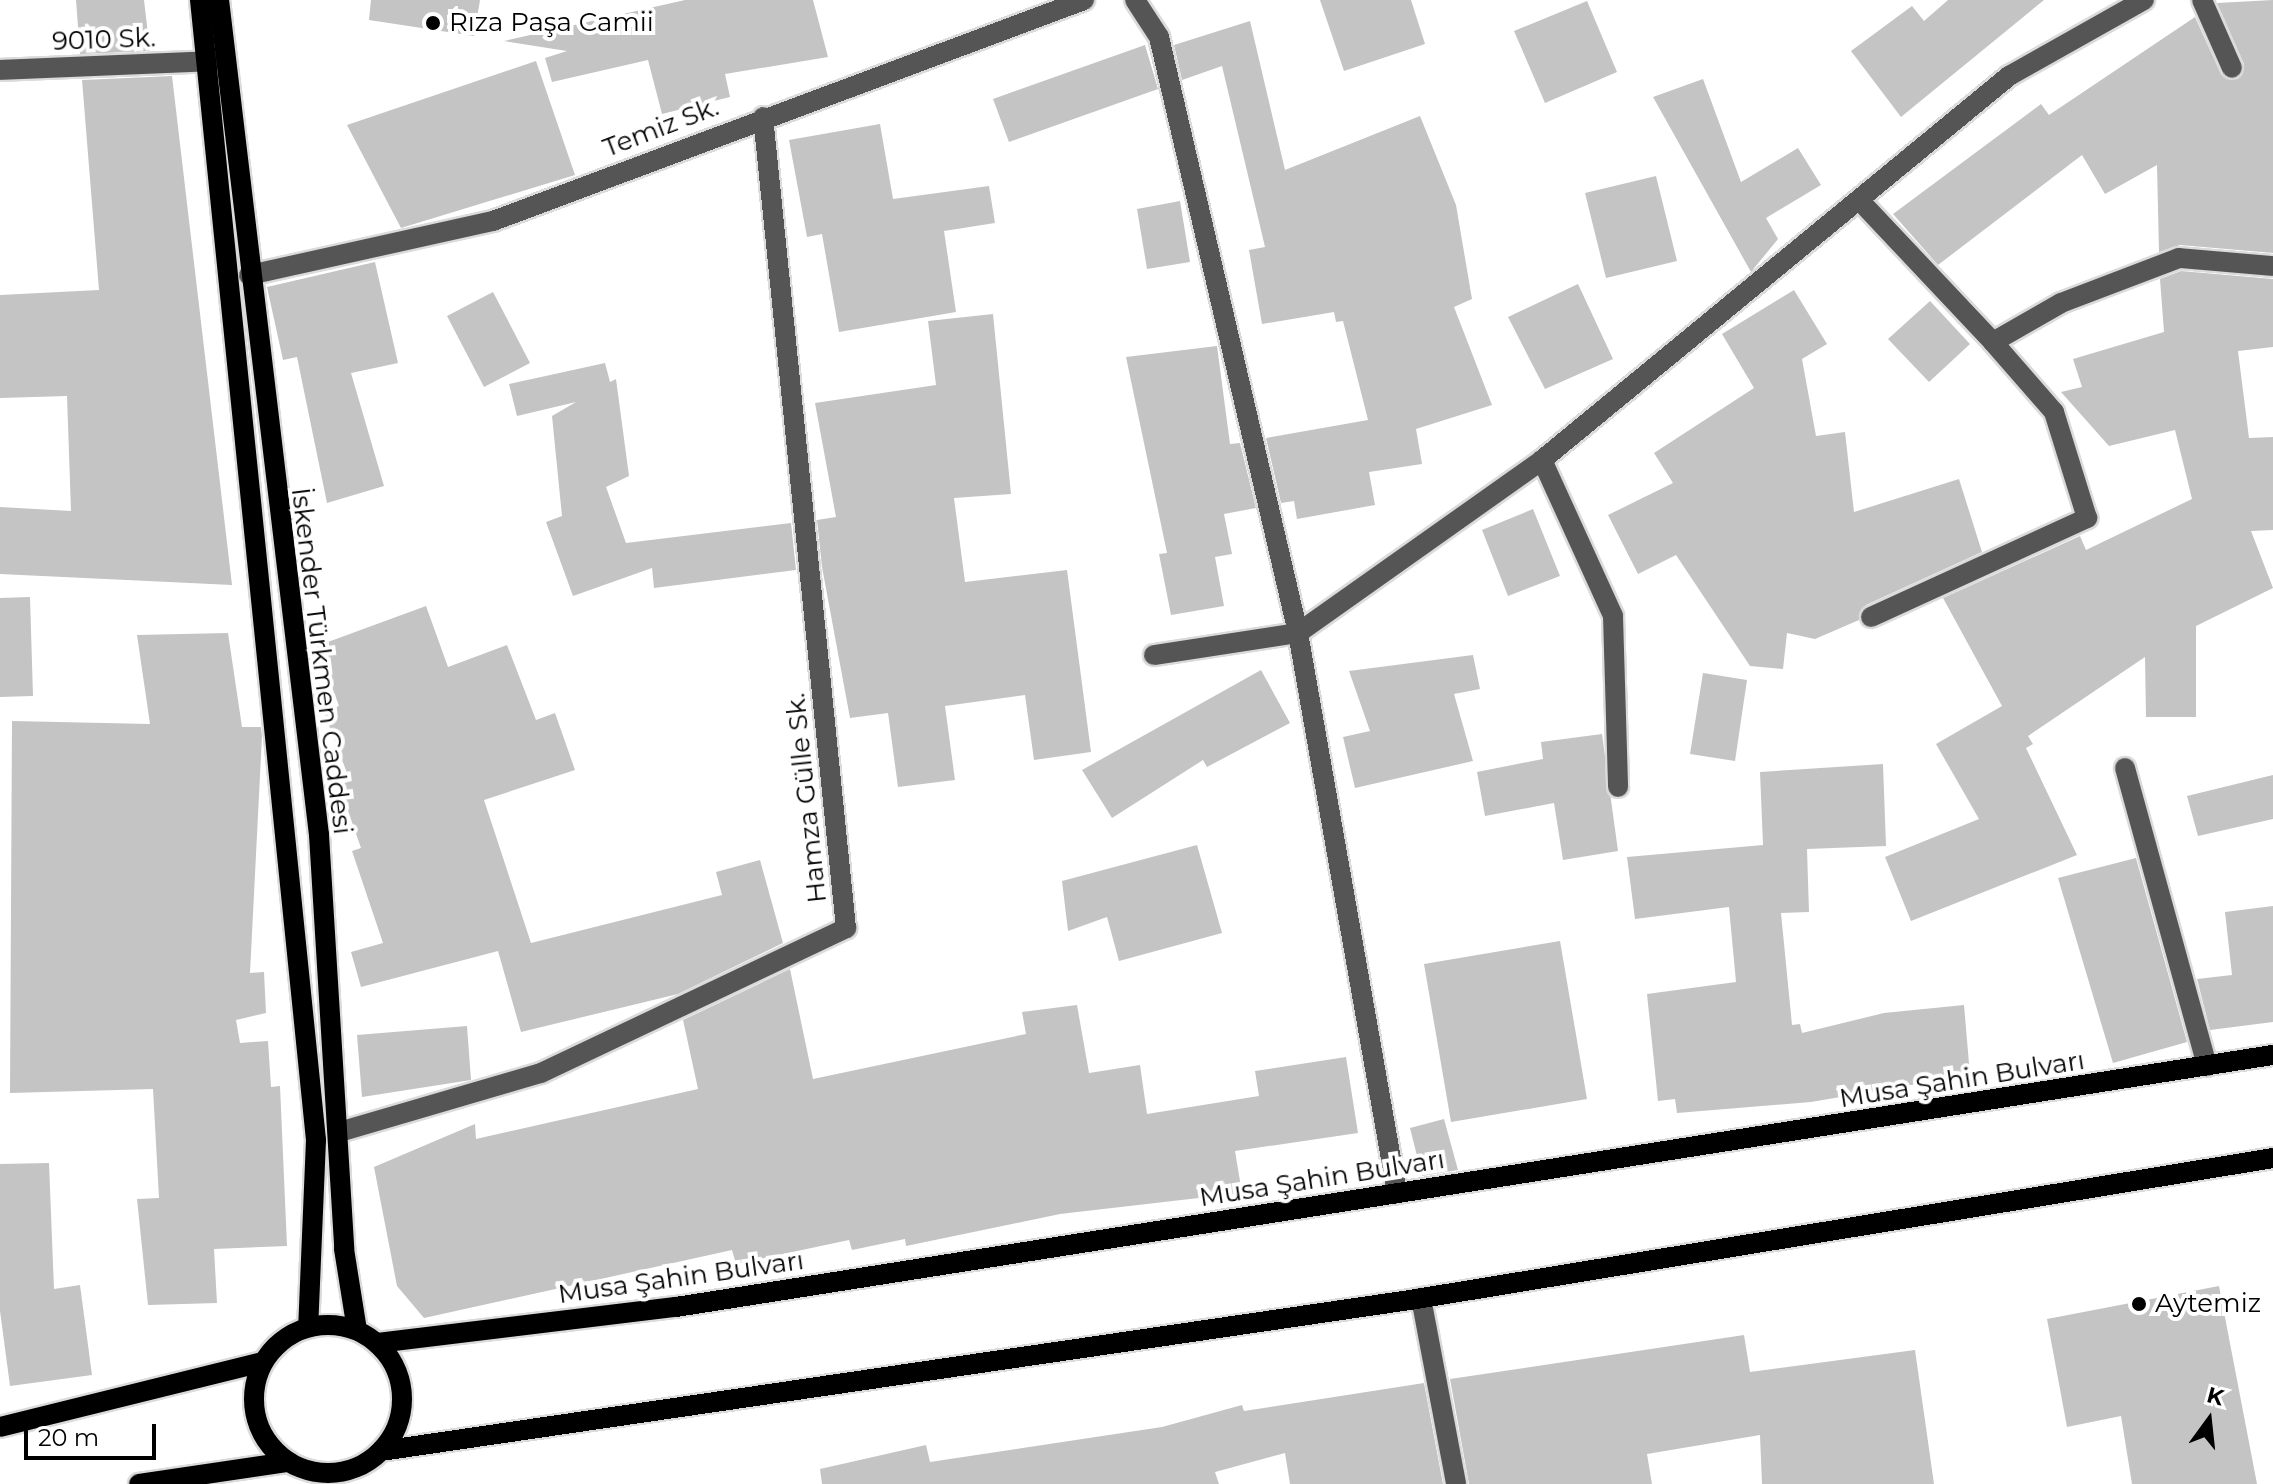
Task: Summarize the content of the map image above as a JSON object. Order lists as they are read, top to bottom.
{
  "streets": {
    "main road": ["İskender Türkmen Caddesi", "Musa Şahin Bulvarı"],
    "street": ["9010 Sk.", "Temiz Sk.", "Hamza Gülle Sk."]
  },
  "crossings": [
    ["Temiz Sk.", "İskender Türkmen Caddesi"],
    ["Temiz Sk.", "Hamza Gülle Sk."],
    ["İskender Türkmen Caddesi", "Hamza Gülle Sk."],
    ["İskender Türkmen Caddesi", "Musa Şahin Bulvarı"]
  ],
  "places": ["Rıza Paşa Camii", "Aytemiz"],
  "scale_bar": "20 m",
  "north": "top"
}
